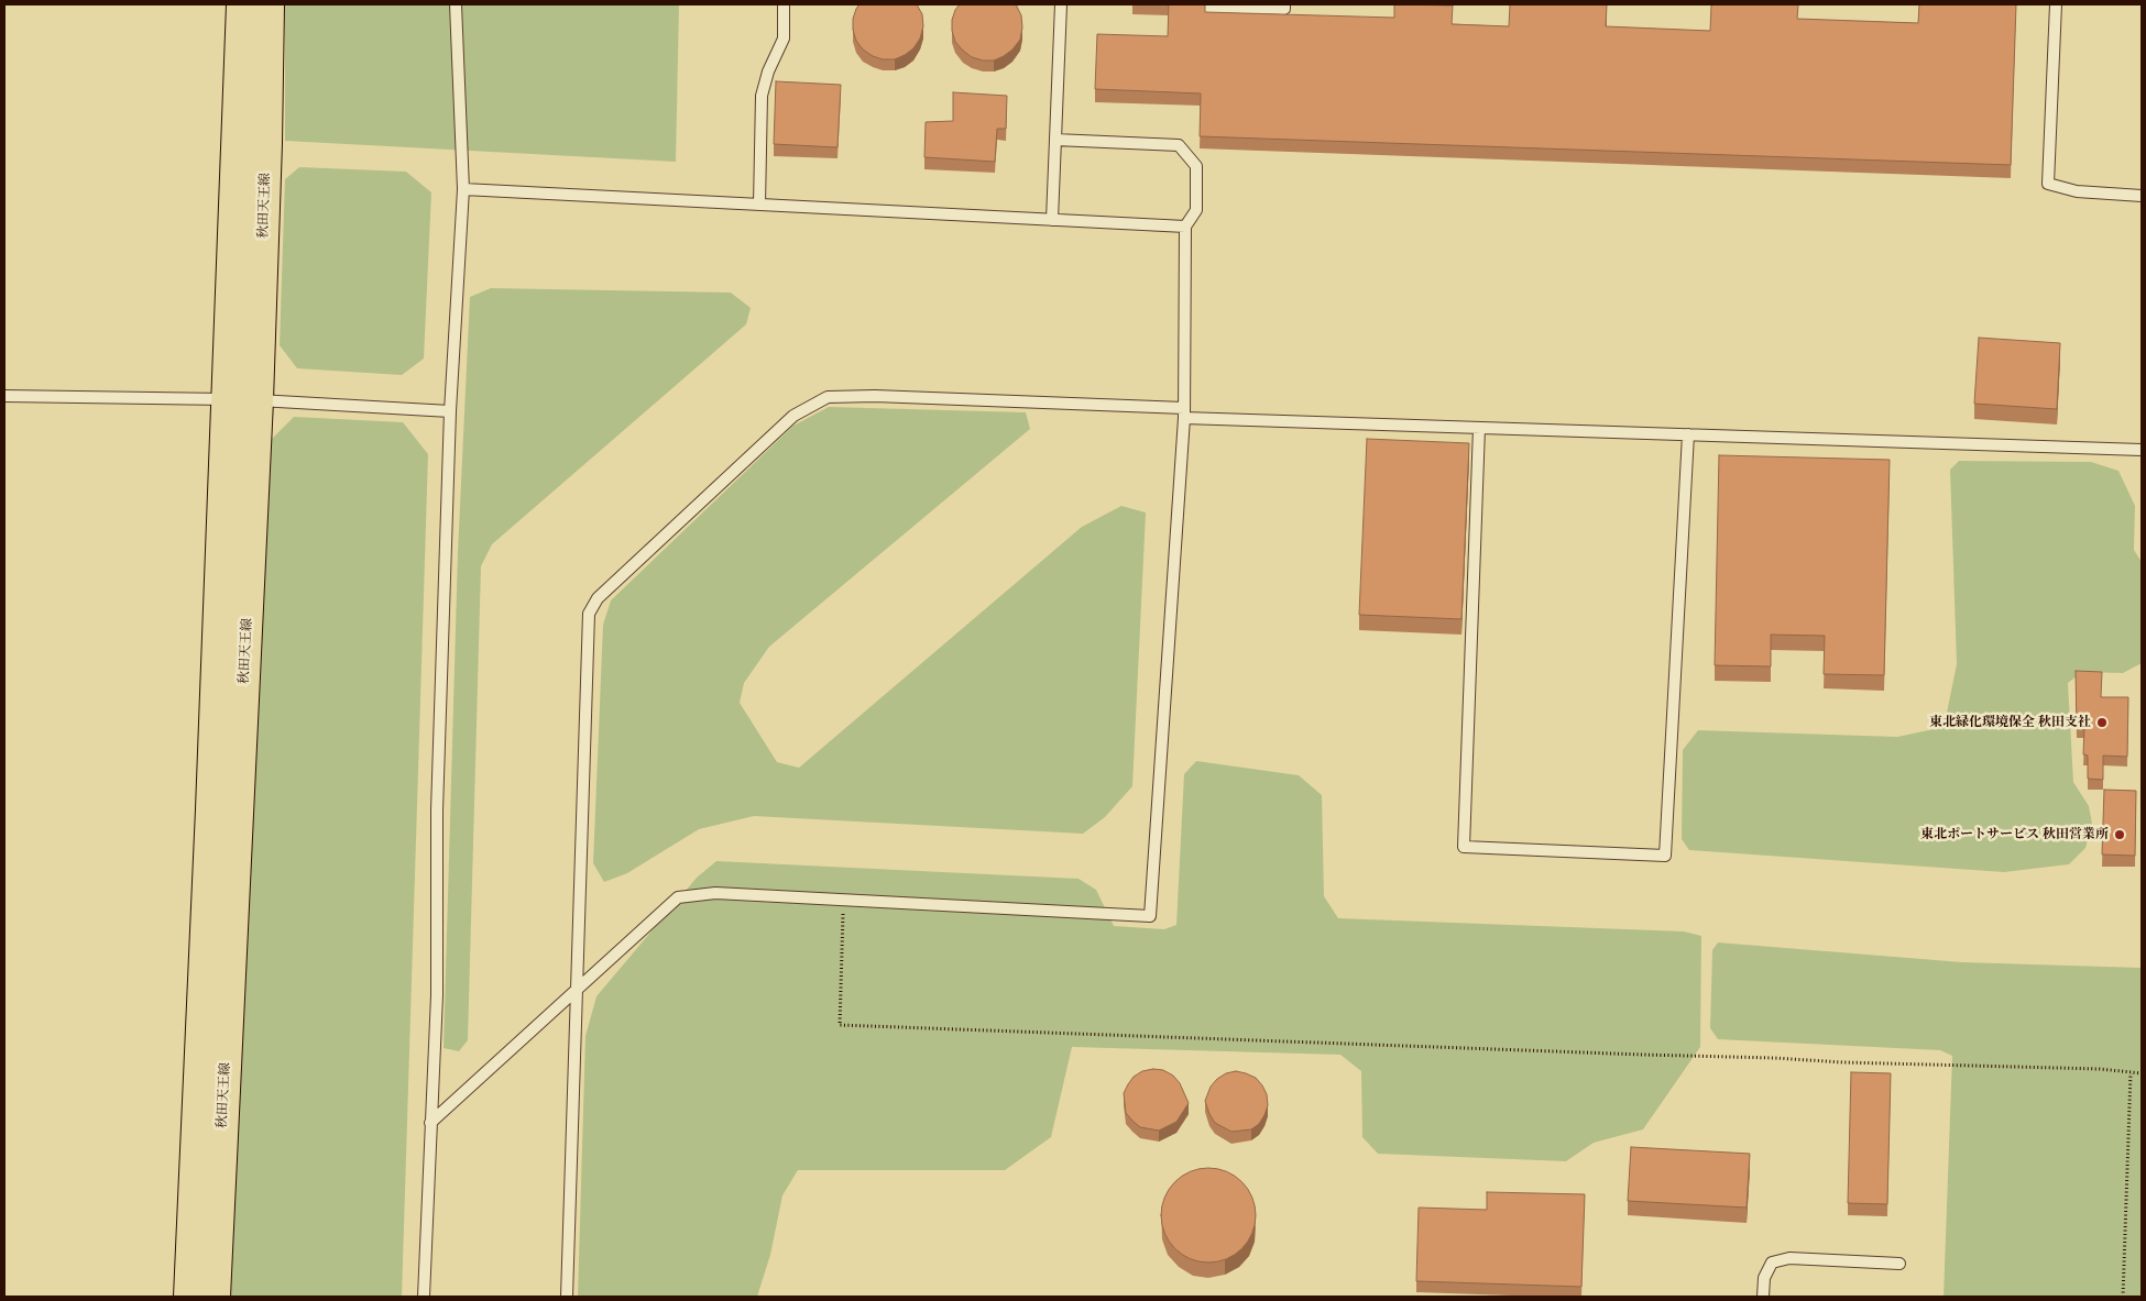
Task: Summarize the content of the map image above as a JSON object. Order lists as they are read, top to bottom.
{
  "streets": {
    "main road": ["秋田天王線"]
  },
  "places": ["東北緑化環境保全 秋田支社", "東北ポートサービス 秋田営業所"]
}
